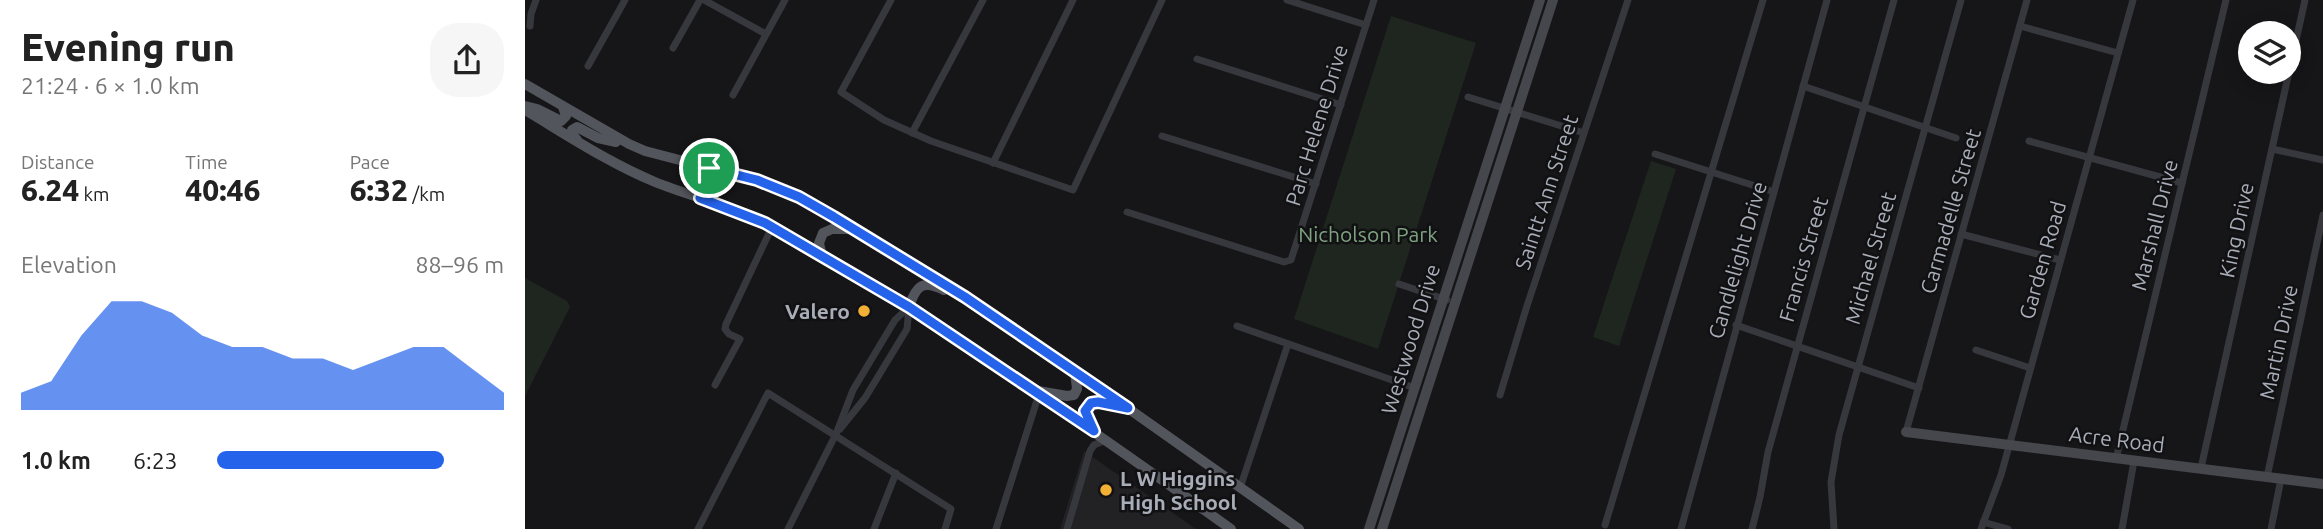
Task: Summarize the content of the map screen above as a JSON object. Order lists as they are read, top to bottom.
{
  "streets": {
    "street": [
      "Parc Helene Drive",
      "Saintt Ann Street",
      "Carmadelle Street",
      "Marshall Drive",
      "King Drive",
      "Michael Street",
      "Francis Street",
      "Candlelight Drive",
      "Garden Road",
      "Westwood Drive",
      "Martin Drive",
      "Acre Road"
    ]
  },
  "crossings": [
    ["Carmadelle Street", "Acre Road"],
    ["Marshall Drive", "Acre Road"],
    ["King Drive", "Acre Road"],
    ["Garden Road", "Acre Road"],
    ["Martin Drive", "Acre Road"]
  ],
  "parks": ["Nicholson Park"],
  "places": ["Valero", "L W Higgins High School"],
  "page": {
    "heading": ["Evening run", "21:24 · 6 × 1.0 km"],
    "stats": [
      ["Distance", "6.24 km"],
      ["Time", "40:46"],
      ["Pace", "6:32 /km"]
    ],
    "chart": ["Elevation", "88–96 m"],
    "list": [
      {
        "name": "1.0 km",
        "note": "6:23"
      }
    ]
  }
}
